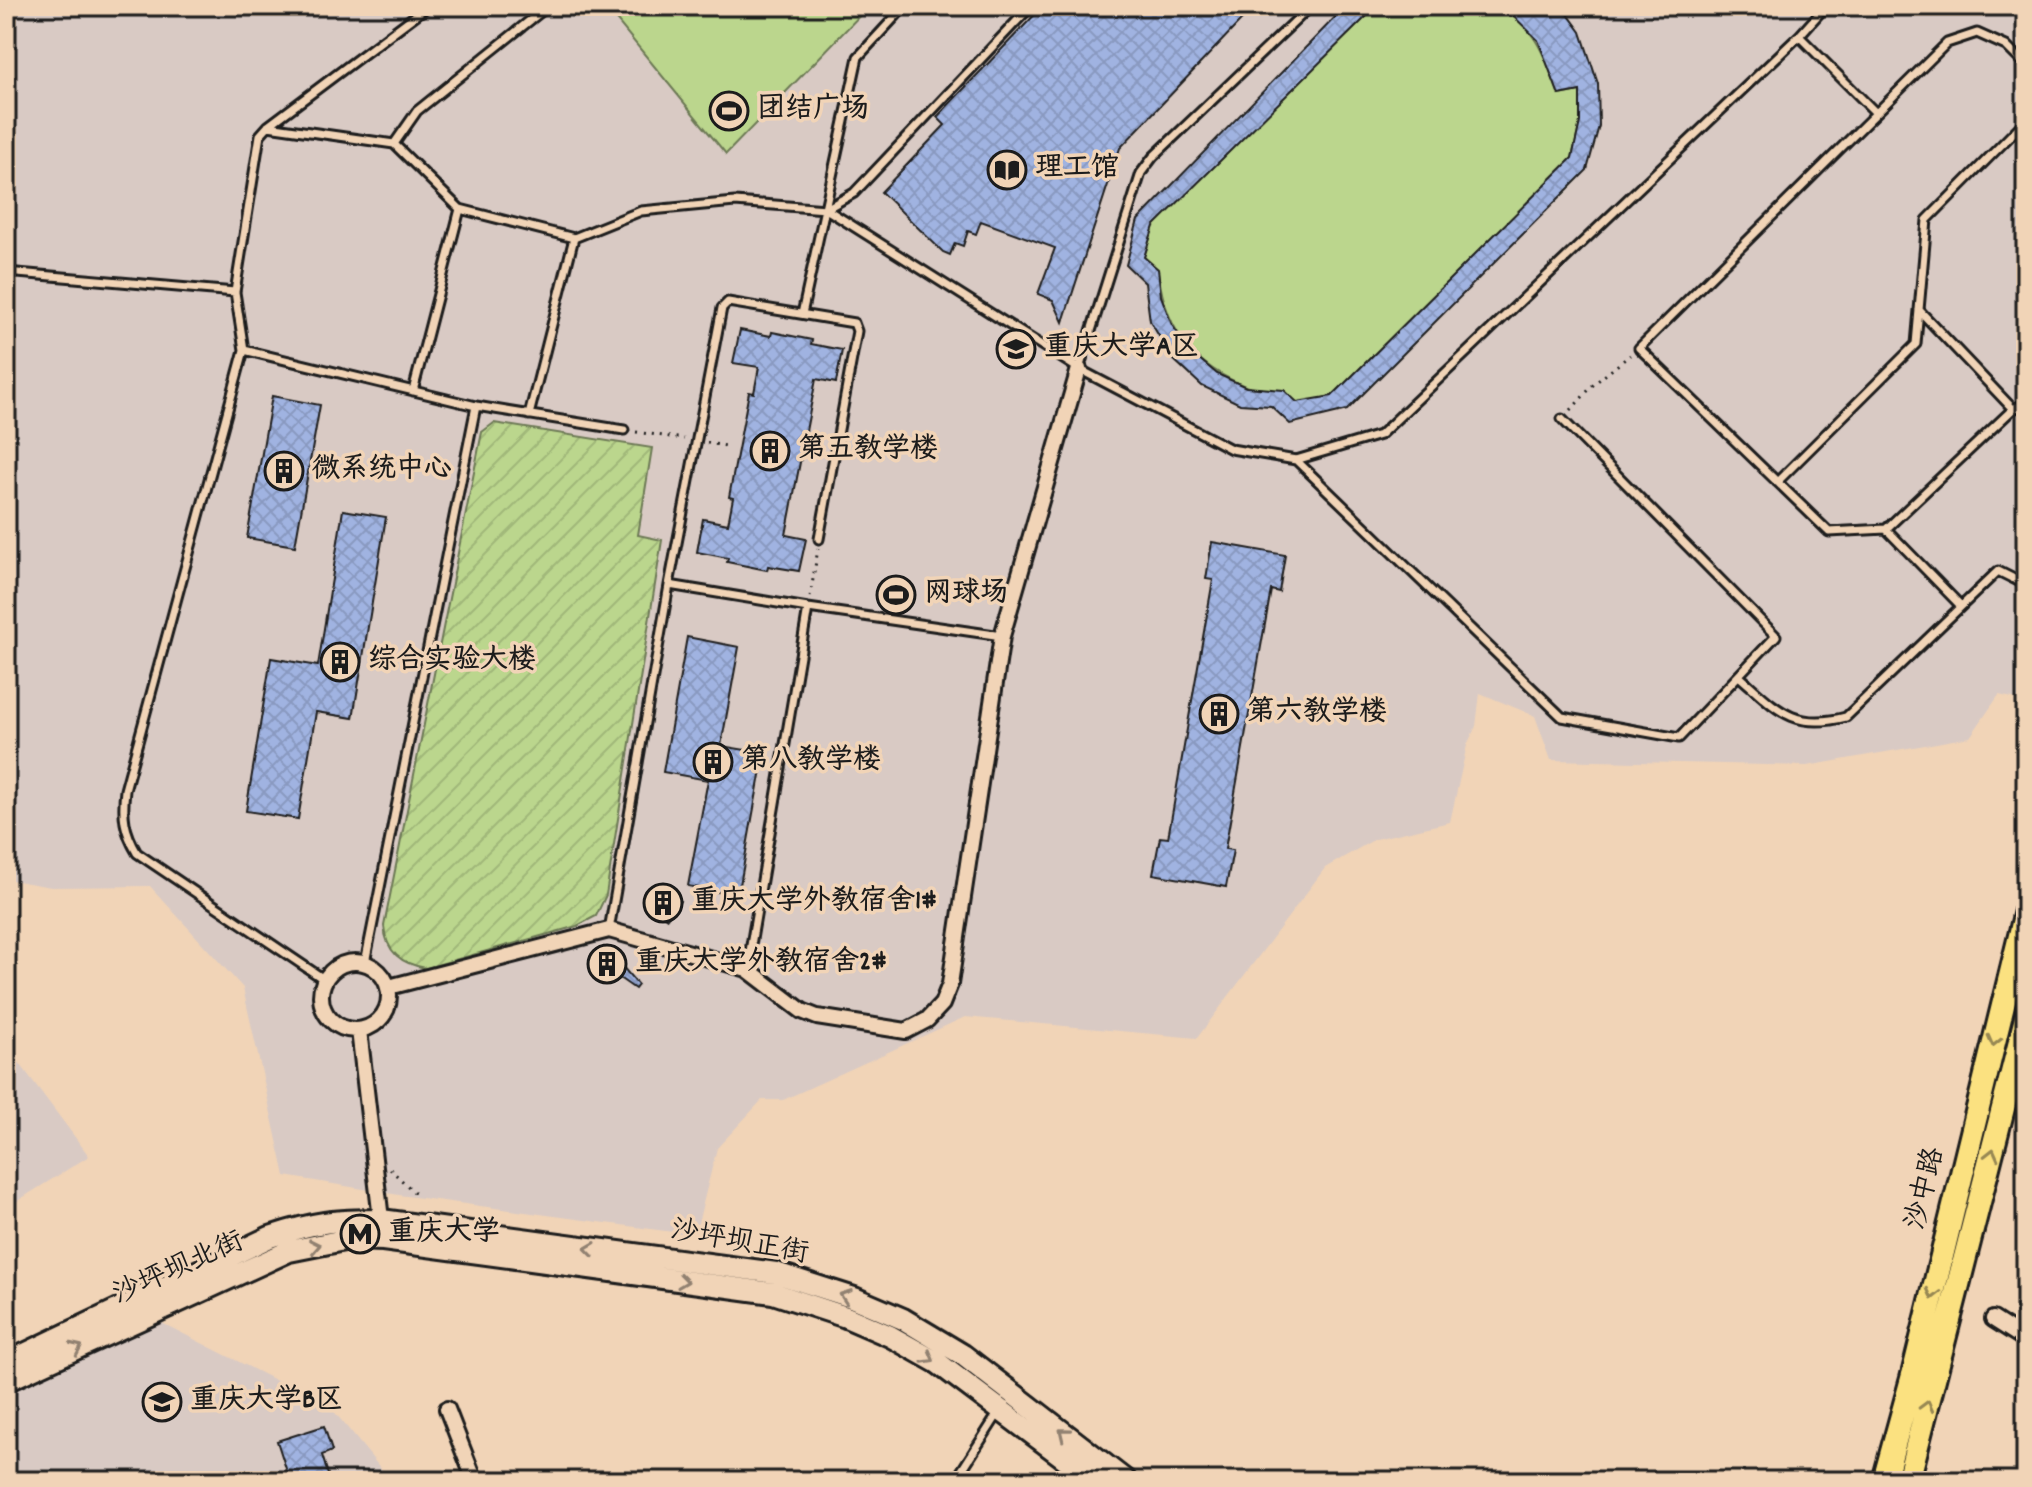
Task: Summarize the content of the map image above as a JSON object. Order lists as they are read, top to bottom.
{
  "streets": {
    "main road": ["沙中路", "沙坪坝正街", "沙坪坝北街"]
  },
  "crossings": [
    ["沙坪坝正街", "沙坪坝北街"]
  ],
  "places": {
    "sports": ["团结广场", "网球场"],
    "library": ["理工馆"],
    "school or university": ["重庆大学A区", "重庆大学B区"],
    "building": [
      "第五教学楼",
      "微系统中心",
      "综合实验大楼",
      "第六教学楼",
      "第八教学楼",
      "重庆大学外教宿舍1#",
      "重庆大学外教宿舍2#"
    ],
    "metro station": ["重庆大学"]
  }
}
